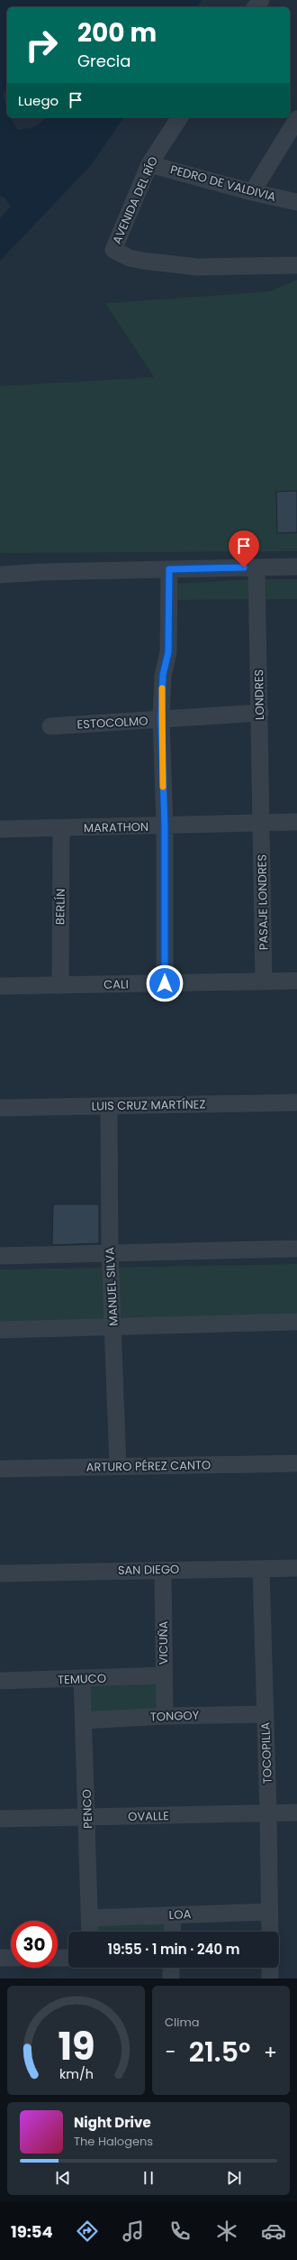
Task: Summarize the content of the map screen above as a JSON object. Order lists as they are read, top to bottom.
{
  "streets": {
    "street": [
      "PEDRO DE VALDIVIA",
      "AVENIDA DEL RÍO",
      "LONDRES",
      "ESTOCOLMO",
      "MARATHON",
      "PASAJE LONDRES",
      "BERLÍN",
      "CALI",
      "LUIS CRUZ MARTÍNEZ",
      "MANUEL SILVA",
      "ARTURO PÉREZ CANTO",
      "SAN DIEGO",
      "VICUÑA",
      "TEMUCO",
      "TONGOY",
      "TOCOPILLA",
      "PENCO",
      "OVALLE",
      "LOA"
    ]
  },
  "crossings": [
    ["PEDRO DE VALDIVIA", "AVENIDA DEL RÍO"],
    ["LONDRES", "ESTOCOLMO"],
    ["LONDRES", "MARATHON"],
    ["LONDRES", "PASAJE LONDRES"],
    ["MARATHON", "PASAJE LONDRES"],
    ["MARATHON", "BERLÍN"],
    ["PASAJE LONDRES", "CALI"],
    ["BERLÍN", "CALI"],
    ["LUIS CRUZ MARTÍNEZ", "MANUEL SILVA"],
    ["MANUEL SILVA", "ARTURO PÉREZ CANTO"],
    ["SAN DIEGO", "VICUÑA"],
    ["SAN DIEGO", "TOCOPILLA"],
    ["VICUÑA", "TEMUCO"],
    ["VICUÑA", "TONGOY"],
    ["TEMUCO", "PENCO"],
    ["TONGOY", "TOCOPILLA"],
    ["TONGOY", "PENCO"],
    ["TOCOPILLA", "OVALLE"],
    ["TOCOPILLA", "LOA"],
    ["PENCO", "OVALLE"],
    ["PENCO", "LOA"]
  ],
  "page": {
    "turn": ["200 m", "Grecia"],
    "then": "Luego",
    "limit": "30",
    "trip": "19:55 · 1 min · 240 m",
    "tile": "Clima",
    "heat": ["−", "21.5°", "+"],
    "song": ["Night Drive", "The Halogens"],
    "tabs": "19:54",
    "gauge": ["19", "km/h"]
  }
}
